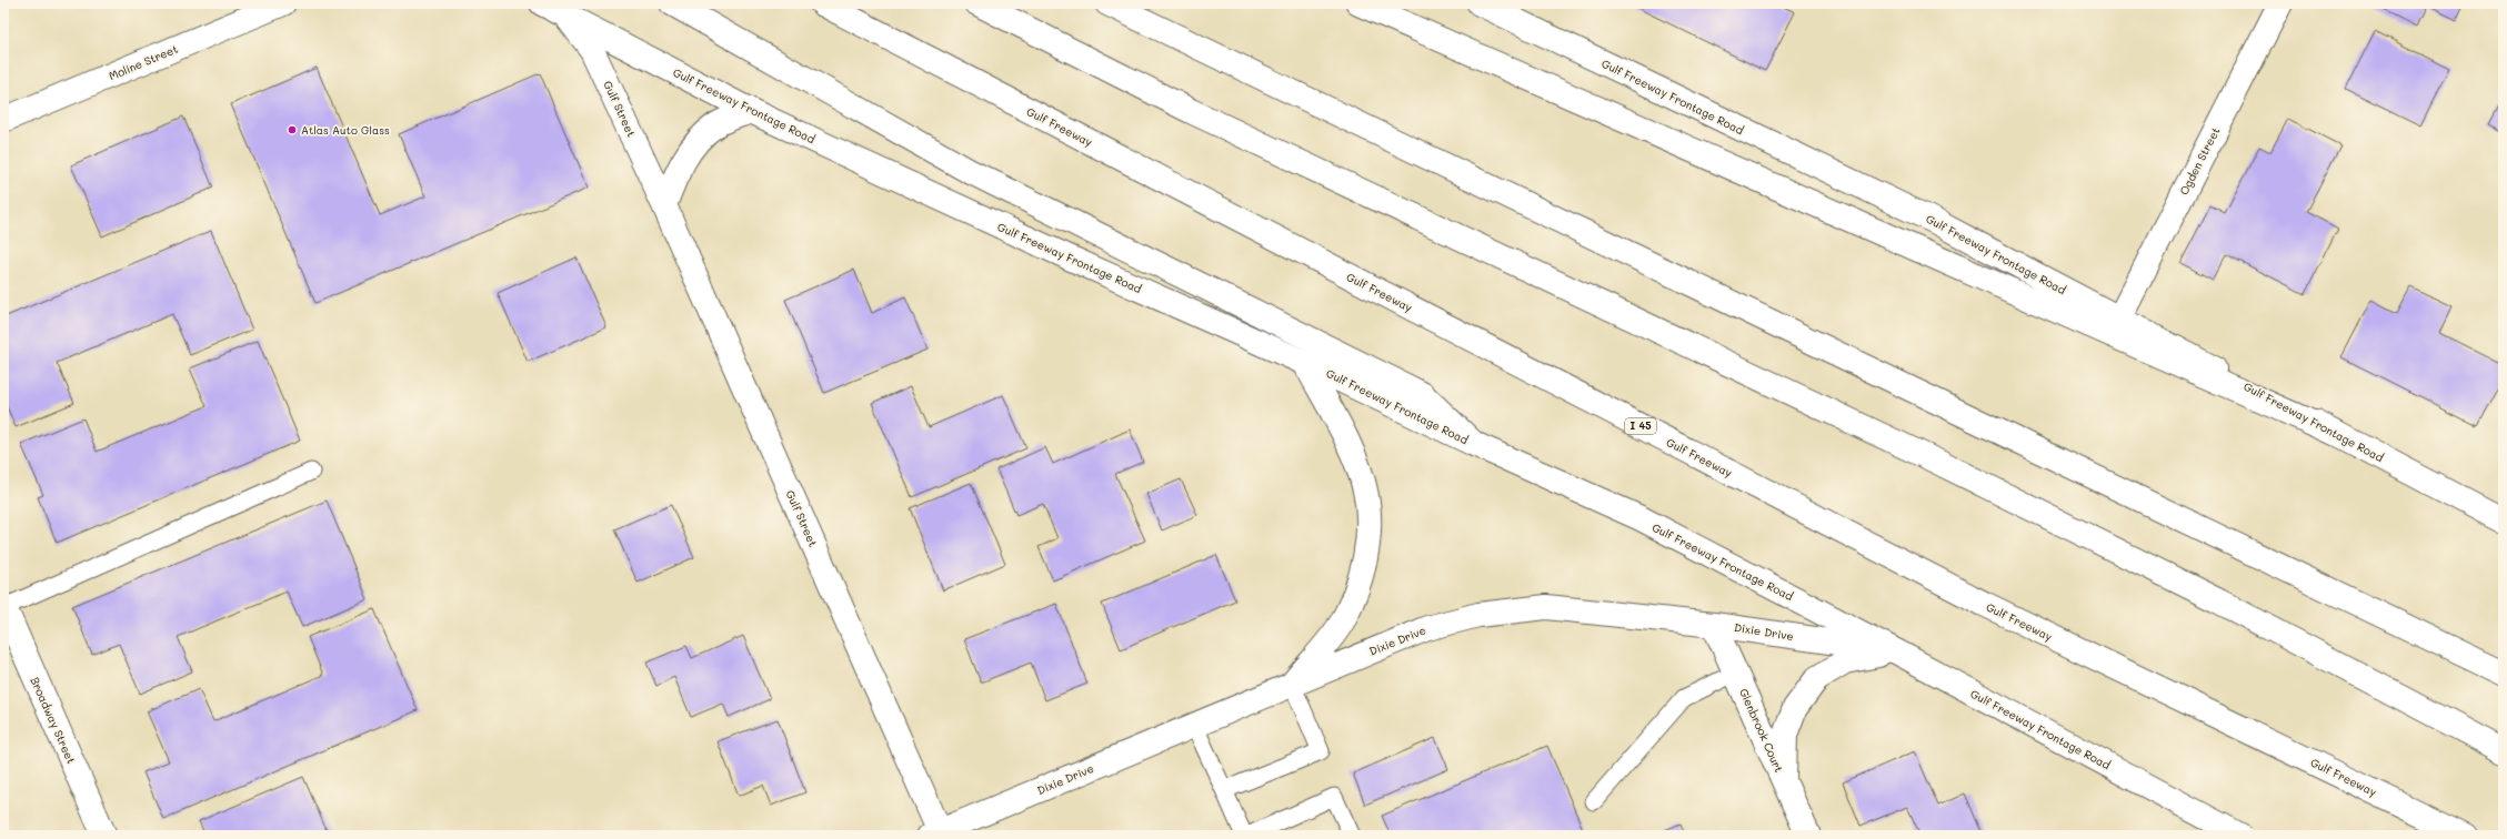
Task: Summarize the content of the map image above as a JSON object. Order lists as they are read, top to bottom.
{
  "streets": {
    "main road": [
      "Moline Street",
      "Gulf Freeway Frontage Road",
      "Gulf Street",
      "Gulf Freeway",
      "Ogden Street",
      "I 45",
      "Dixie Drive",
      "Broadway Street",
      "Glenbrook Court"
    ]
  },
  "crossings": [
    ["Gulf Freeway Frontage Road", "Gulf Street"],
    ["Gulf Freeway Frontage Road", "Ogden Street"],
    ["Gulf Freeway Frontage Road", "Dixie Drive"],
    ["Gulf Street", "Dixie Drive"],
    ["Dixie Drive", "Glenbrook Court"]
  ],
  "places": ["Atlas Auto Glass"]
}
